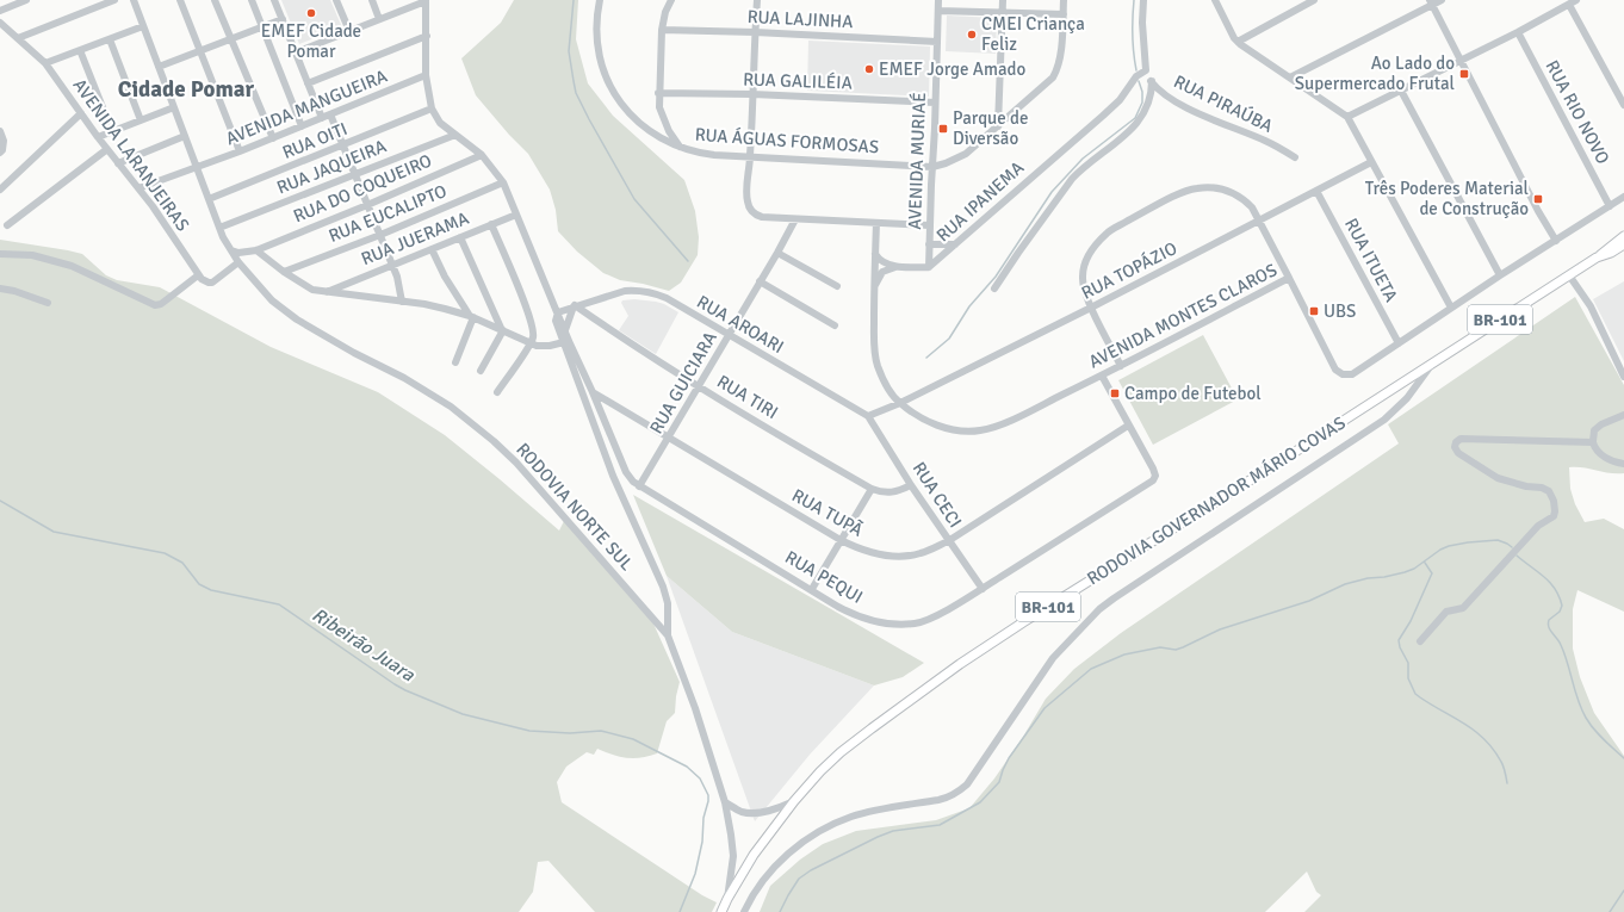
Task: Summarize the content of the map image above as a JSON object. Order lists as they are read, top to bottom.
{
  "streets": {
    "main road": ["BR-101", "RODOVIA GOVERNADOR MÁRIO COVAS"],
    "street": [
      "RUA LAJINHA",
      "RUA GALILÉIA",
      "RUA PIRAÚBA",
      "AVENIDA MANGUEIRA",
      "RUA RIO NOVO",
      "RUA OITI",
      "RUA ÁGUAS FORMOSAS",
      "AVENIDA LARANJEIRAS",
      "AVENIDA MURIAÉ",
      "RUA JAQUEIRA",
      "RUA DO COQUEIRO",
      "RUA IPANEMA",
      "RUA EUCALIPTO",
      "RUA JUERAMA",
      "RUA ITUETA",
      "RUA TOPÁZIO",
      "AVENIDA MONTES CLAROS",
      "RUA AROARI",
      "RUA GUICIARA",
      "RUA TIRI",
      "RUA CECI",
      "RODOVIA NORTE SUL",
      "RUA TUPÃ",
      "RUA PEQUI"
    ]
  },
  "crossings": [
    ["RUA LAJINHA", "AVENIDA MURIAÉ"],
    ["RUA GALILÉIA", "AVENIDA MURIAÉ"],
    ["RUA PIRAÚBA", "RUA IPANEMA"],
    ["AVENIDA MANGUEIRA", "AVENIDA LARANJEIRAS"],
    ["AVENIDA MANGUEIRA", "RODOVIA NORTE SUL"],
    ["RUA RIO NOVO", "AVENIDA MONTES CLAROS"],
    ["RUA OITI", "RODOVIA NORTE SUL"],
    ["RUA ÁGUAS FORMOSAS", "AVENIDA MURIAÉ"],
    ["AVENIDA MURIAÉ", "RUA IPANEMA"],
    ["RUA JAQUEIRA", "RODOVIA NORTE SUL"],
    ["RUA ITUETA", "RUA TOPÁZIO"],
    ["RUA ITUETA", "AVENIDA MONTES CLAROS"],
    ["RUA TOPÁZIO", "AVENIDA MONTES CLAROS"],
    ["RUA AROARI", "RUA GUICIARA"],
    ["RUA AROARI", "RUA TIRI"],
    ["RUA AROARI", "RUA CECI"],
    ["RUA GUICIARA", "RUA TIRI"],
    ["RUA GUICIARA", "RUA TUPÃ"],
    ["RUA GUICIARA", "RUA PEQUI"],
    ["RUA TIRI", "RUA CECI"],
    ["RUA CECI", "RUA TUPÃ"],
    ["RUA CECI", "RUA PEQUI"],
    ["RODOVIA GOVERNADOR MÁRIO COVAS", "RODOVIA NORTE SUL"],
    ["RUA TUPÃ", "RUA PEQUI"]
  ],
  "districts": ["Cidade Pomar"],
  "water": ["Ribeirão Juara"],
  "places": {
    "other": ["EMEF Cidade Pomar", "CMEI Criança Feliz", "EMEF Jorge Amado"],
    "transit": [
      "Ao Lado do Supermercado Frutal",
      "Parque de Diversão",
      "Três Poderes Material de Construção",
      "UBS",
      "Campo de Futebol"
    ]
  }
}
